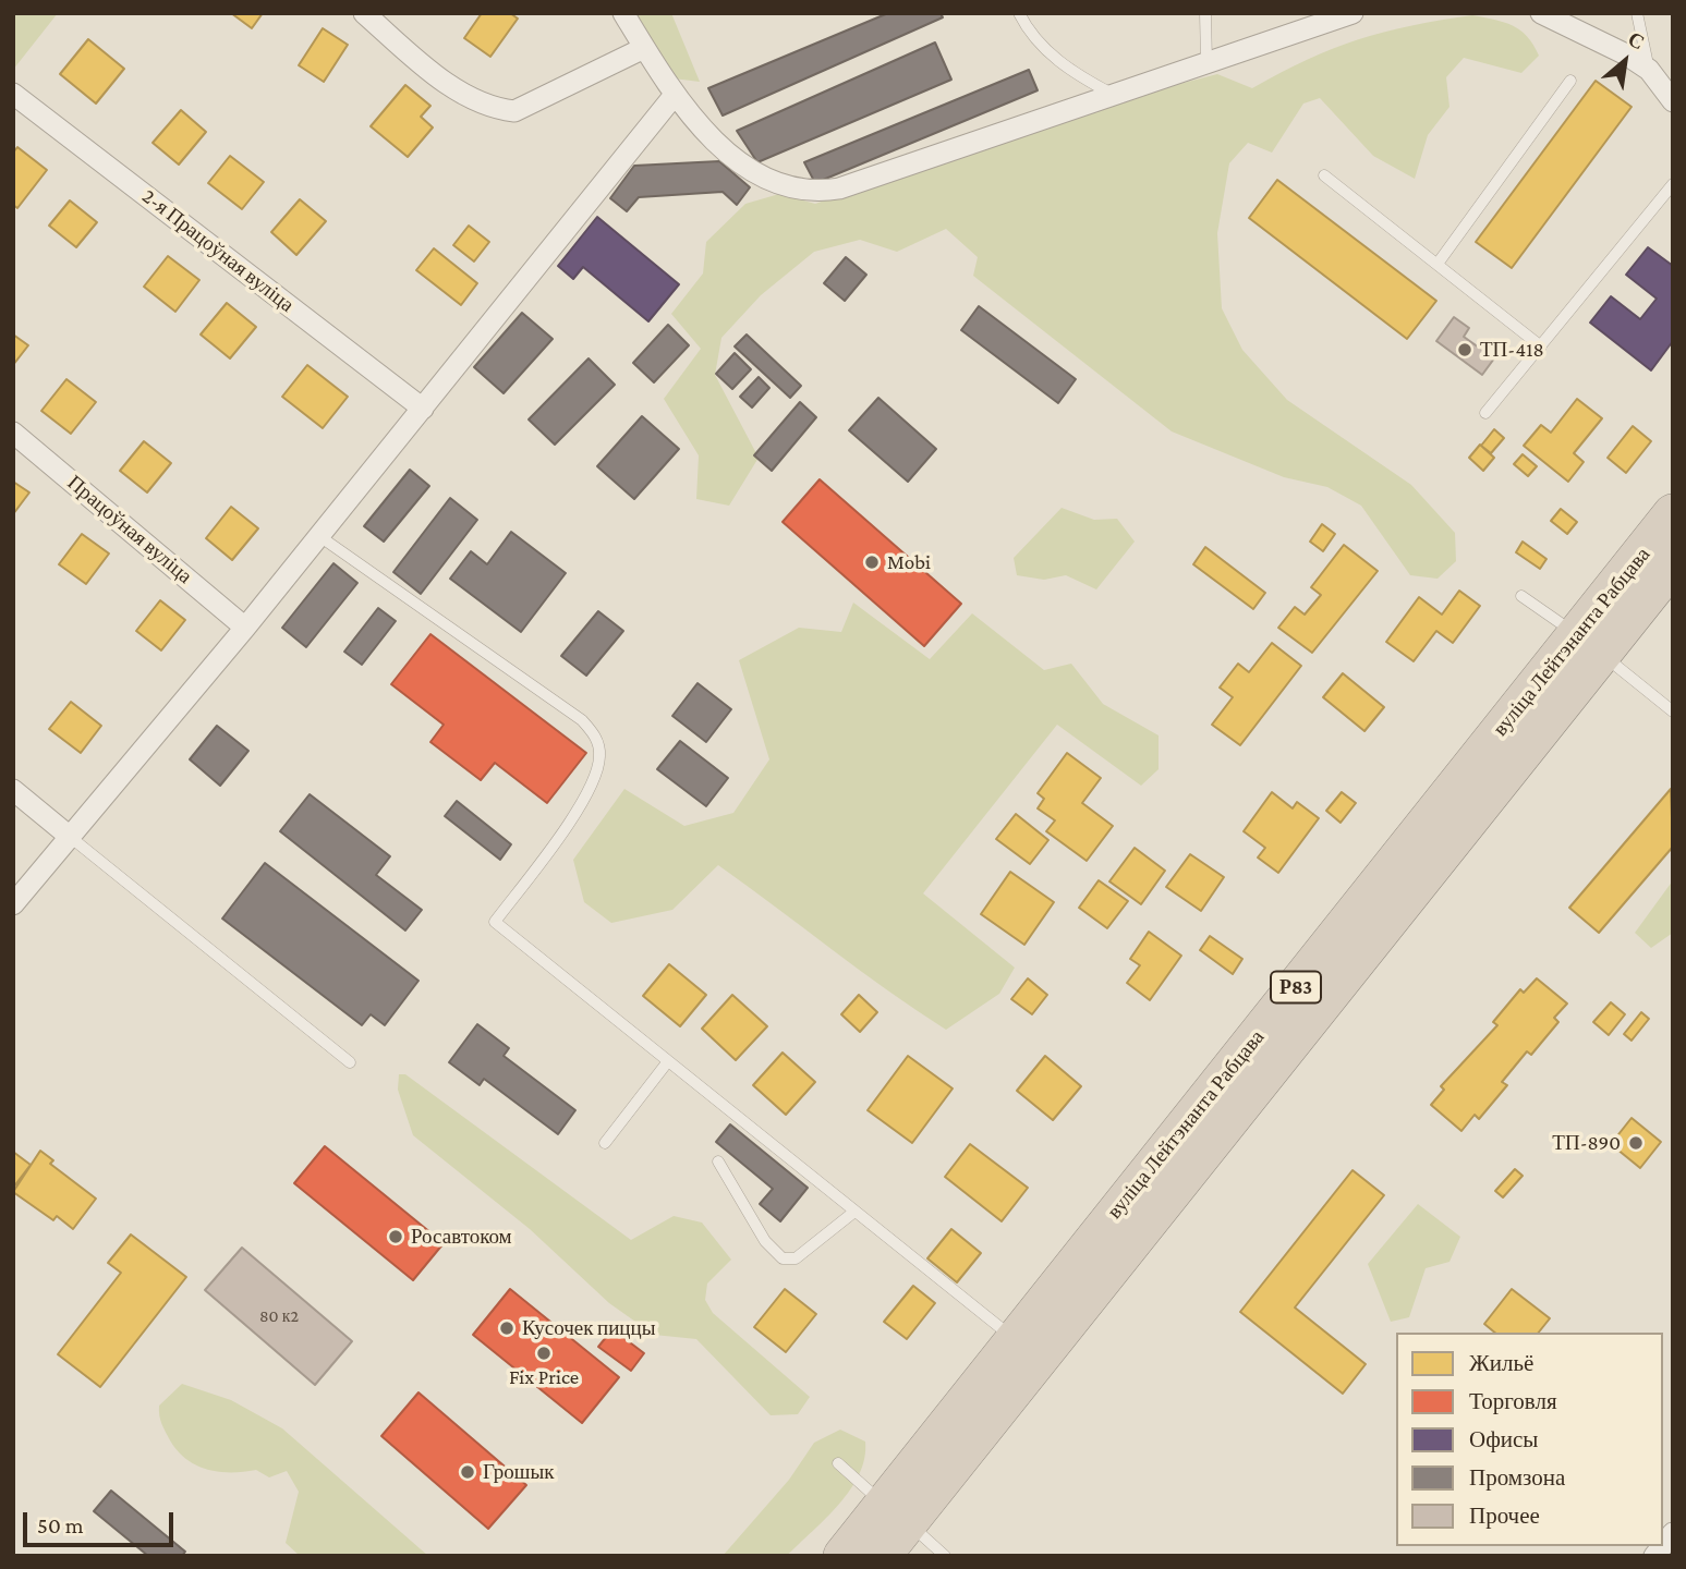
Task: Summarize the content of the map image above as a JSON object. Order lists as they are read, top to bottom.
{
  "streets": {
    "highway": ["вуліца Лейтэнанта Рабцава", "Р83"],
    "street": ["2-я Працоўная вуліца", "Працоўная вуліца"]
  },
  "places": [
    "ТП-418",
    "Mobi",
    "ТП-890",
    "Росавтоком",
    "Кусочек пиццы",
    "Fix Price",
    "Грошык"
  ],
  "house_numbers": ["80 к2"],
  "legend": [
    "Жильё",
    "Торговля",
    "Офисы",
    "Промзона",
    "Прочее"
  ],
  "scale_bar": "50 m",
  "north": "top right"
}
